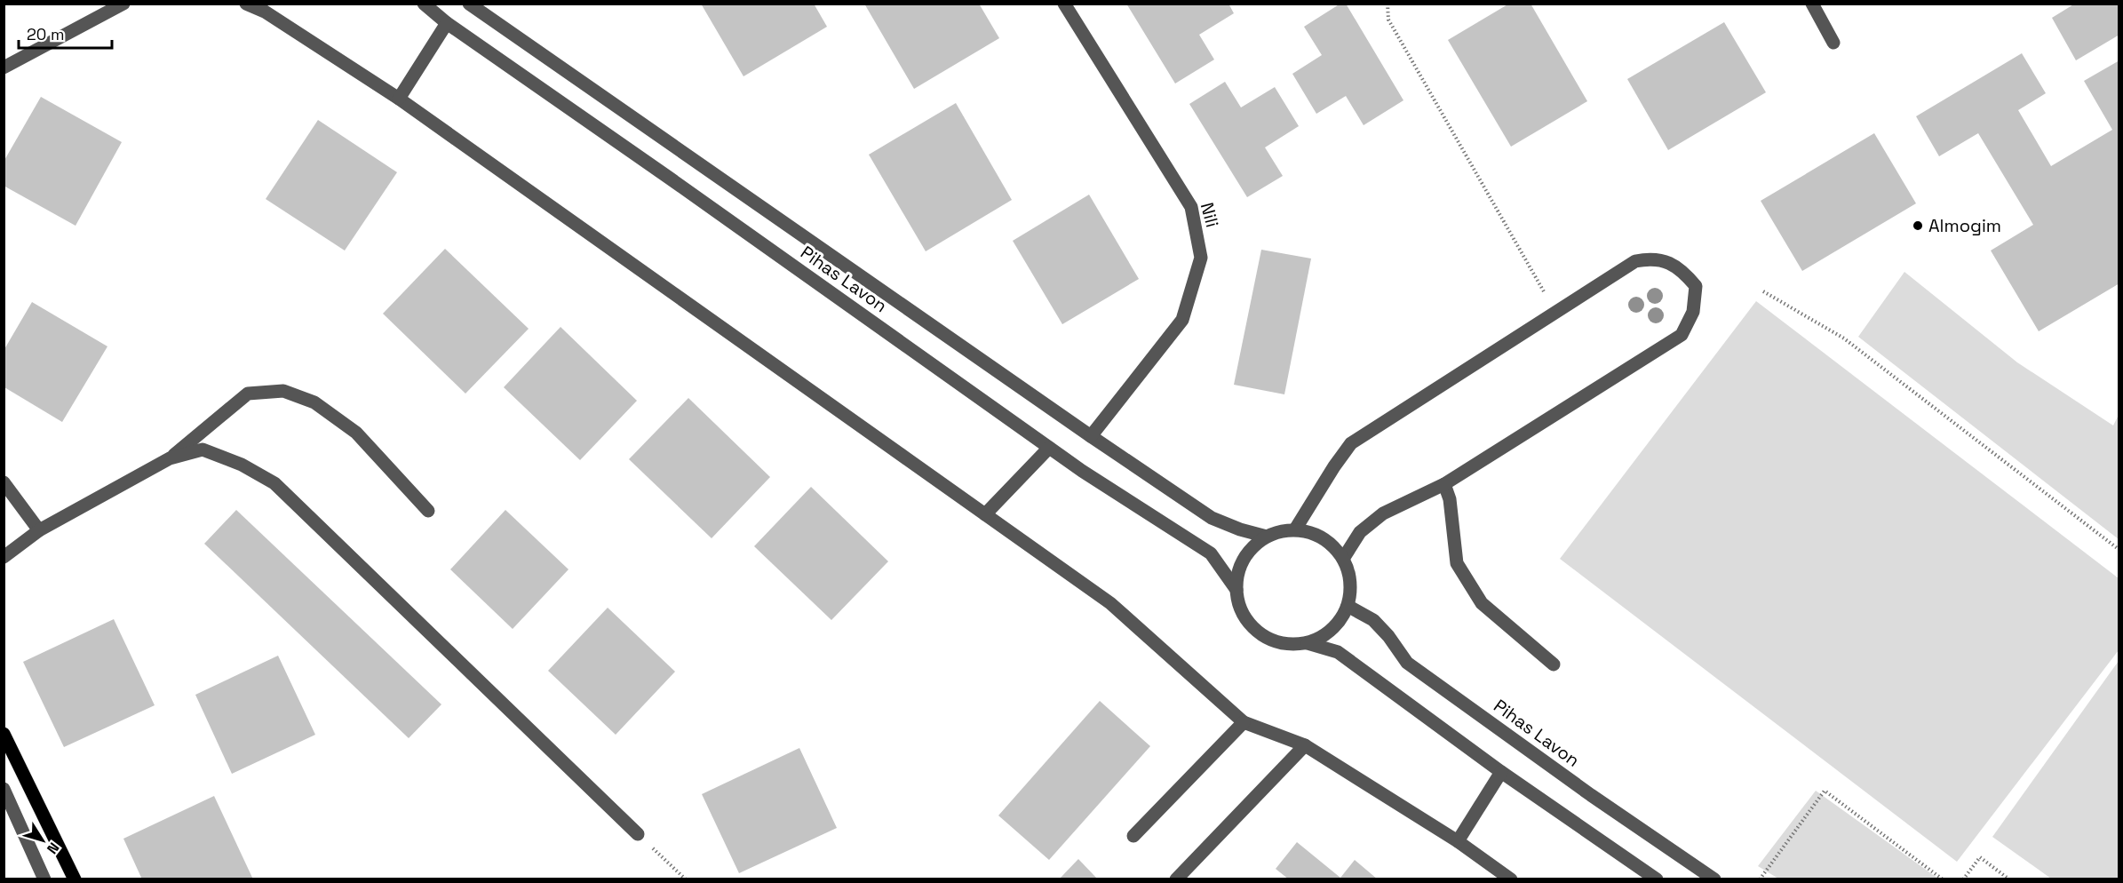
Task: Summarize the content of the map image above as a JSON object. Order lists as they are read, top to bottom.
{
  "streets": {
    "street": ["Nili", "Pihas Lavon"]
  },
  "crossings": [
    ["Nili", "Pihas Lavon"]
  ],
  "places": ["Almogim"],
  "scale_bar": "20 m",
  "north": "bottom right"
}
